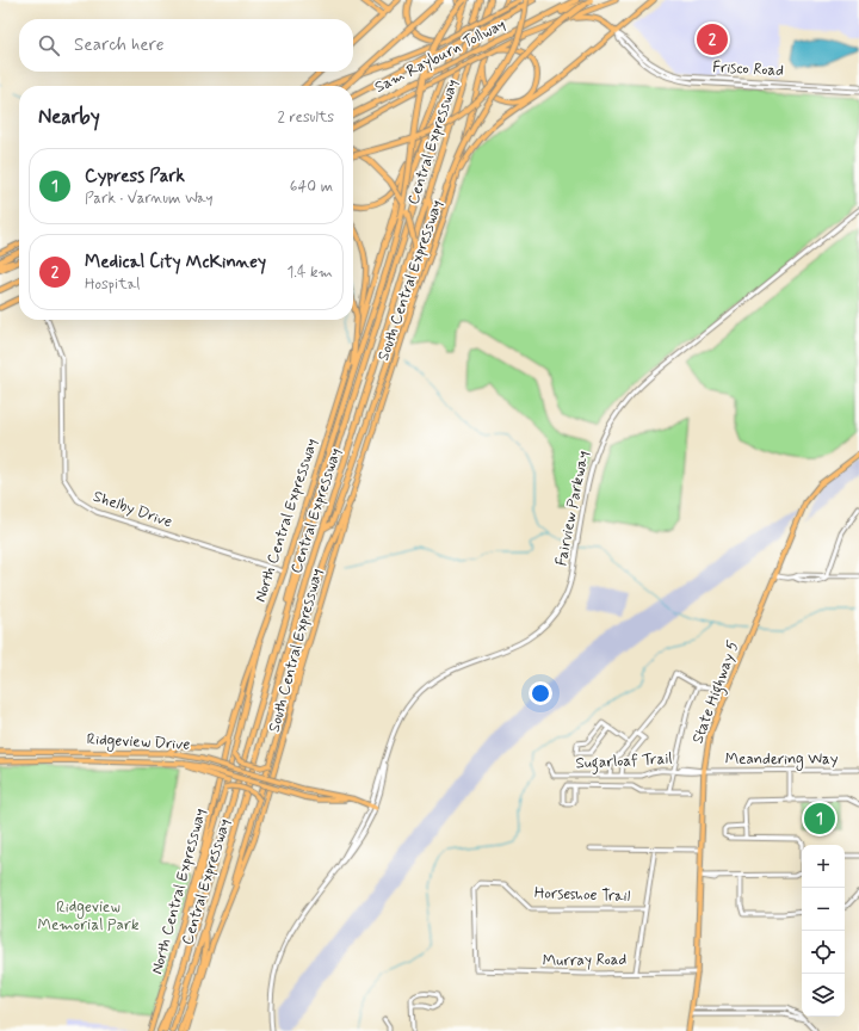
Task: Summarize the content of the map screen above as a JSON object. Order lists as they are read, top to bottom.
{
  "streets": {
    "highway": ["Sam Rayburn Tollway", "Central Expressway"],
    "main road": [
      "South Central Expressway",
      "North Central Expressway",
      "State Highway 5",
      "Ridgeview Drive"
    ],
    "street": [
      "Frisco Road",
      "Fairview Parkway",
      "Shelby Drive",
      "Meandering Way",
      "Sugarloaf Trail",
      "Horseshoe Trail",
      "Murray Road"
    ]
  },
  "crossings": [
    ["Fairview Parkway", "Ridgeview Drive"],
    ["Shelby Drive", "North Central Expressway"],
    ["State Highway 5", "Meandering Way"],
    ["State Highway 5", "Sugarloaf Trail"],
    ["State Highway 5", "Murray Road"],
    ["Meandering Way", "Sugarloaf Trail"],
    ["Horseshoe Trail", "Murray Road"]
  ],
  "parks": ["Ridgeview Memorial Park"],
  "page": {
    "search": "Search here",
    "pins": ["2", "1"],
    "heading": ["Nearby", "2 results"],
    "list": [
      {
        "mark": "1",
        "name": "Cypress Park",
        "note": "Park · Varnum Way",
        "value": "640 m"
      },
      {
        "mark": "2",
        "name": "Medical City McKinney",
        "note": "Hospital",
        "value": "1.4 km"
      }
    ],
    "map_buttons": ["+", "−"]
  }
}
